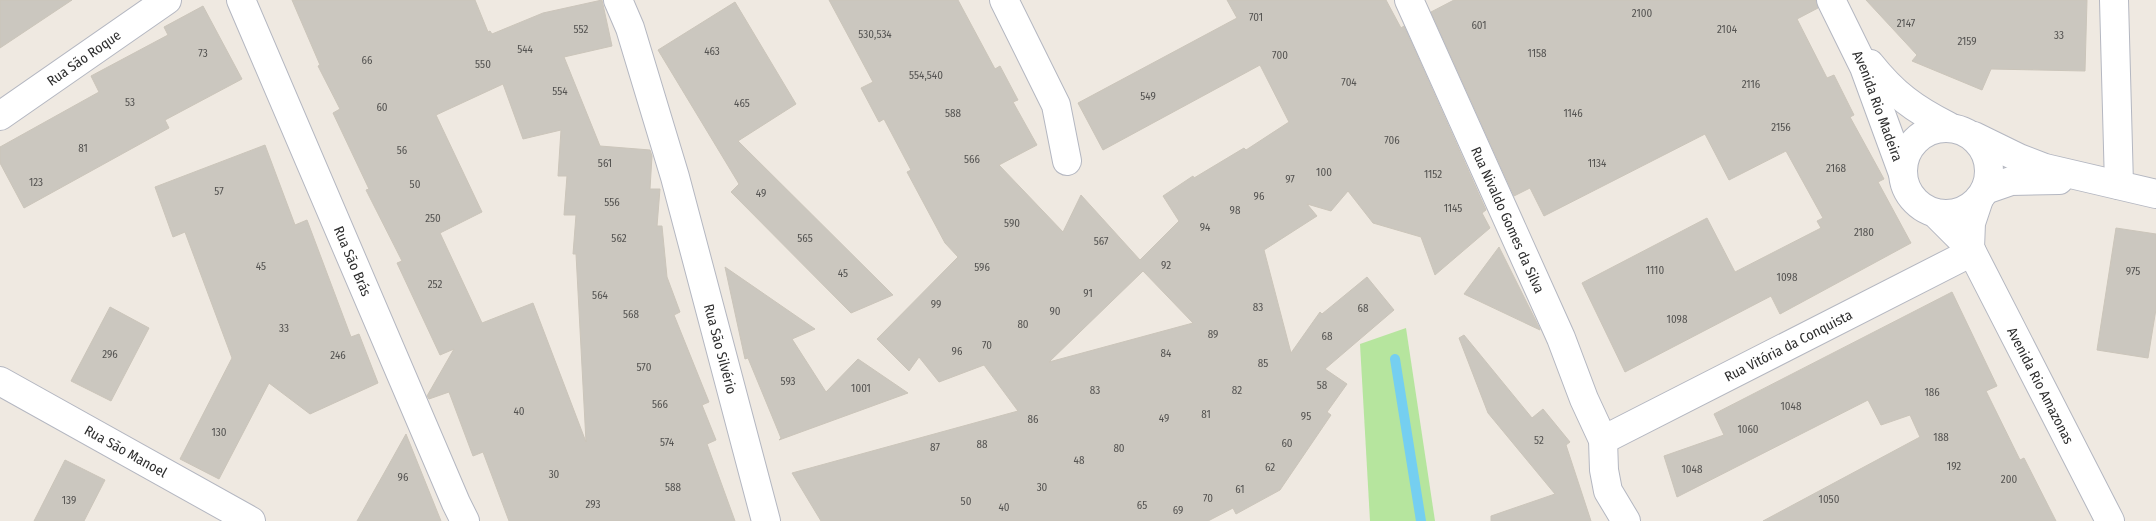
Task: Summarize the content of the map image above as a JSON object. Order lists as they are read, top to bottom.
{
  "streets": {
    "street": [
      "Rua São Roque",
      "Avenida Rio Madeira",
      "Rua Nivaldo Gomes da Silva",
      "Rua São Brás",
      "Rua Vitória da Conquista",
      "Rua São Silvério",
      "Avenida Rio Amazonas",
      "Rua São Manoel"
    ]
  },
  "crossings": [
    ["Avenida Rio Madeira", "Avenida Rio Amazonas"],
    ["Rua Nivaldo Gomes da Silva", "Rua Vitória da Conquista"],
    ["Rua Vitória da Conquista", "Avenida Rio Amazonas"]
  ],
  "house_numbers": [
    "2100",
    "701",
    "2147",
    "601",
    "552",
    "2104",
    "530,534",
    "33",
    "2159",
    "544",
    "463",
    "73",
    "1158",
    "700",
    "66",
    "550",
    "554,540",
    "704",
    "2116",
    "554",
    "549",
    "53",
    "465",
    "60",
    "588",
    "1146",
    "2156",
    "706",
    "81",
    "56",
    "566",
    "561",
    "1134",
    "2168",
    "100",
    "1152",
    "97",
    "123",
    "50",
    "57",
    "49",
    "96",
    "556",
    "1145",
    "98",
    "250",
    "590",
    "94",
    "2180",
    "562",
    "565",
    "567",
    "92",
    "45",
    "596",
    "1110",
    "975",
    "45",
    "1098",
    "252",
    "91",
    "564",
    "99",
    "83",
    "68",
    "90",
    "568",
    "1098",
    "80",
    "33",
    "89",
    "68",
    "70",
    "96",
    "84",
    "296",
    "246",
    "85",
    "570",
    "593",
    "58",
    "1001",
    "83",
    "82",
    "186",
    "566",
    "1048",
    "40",
    "81",
    "95",
    "49",
    "86",
    "1060",
    "130",
    "188",
    "52",
    "574",
    "60",
    "88",
    "87",
    "80",
    "48",
    "192",
    "62",
    "1048",
    "30",
    "96",
    "200",
    "588",
    "30",
    "61",
    "70",
    "1050",
    "139",
    "50",
    "293",
    "65",
    "40",
    "69"
  ]
}
